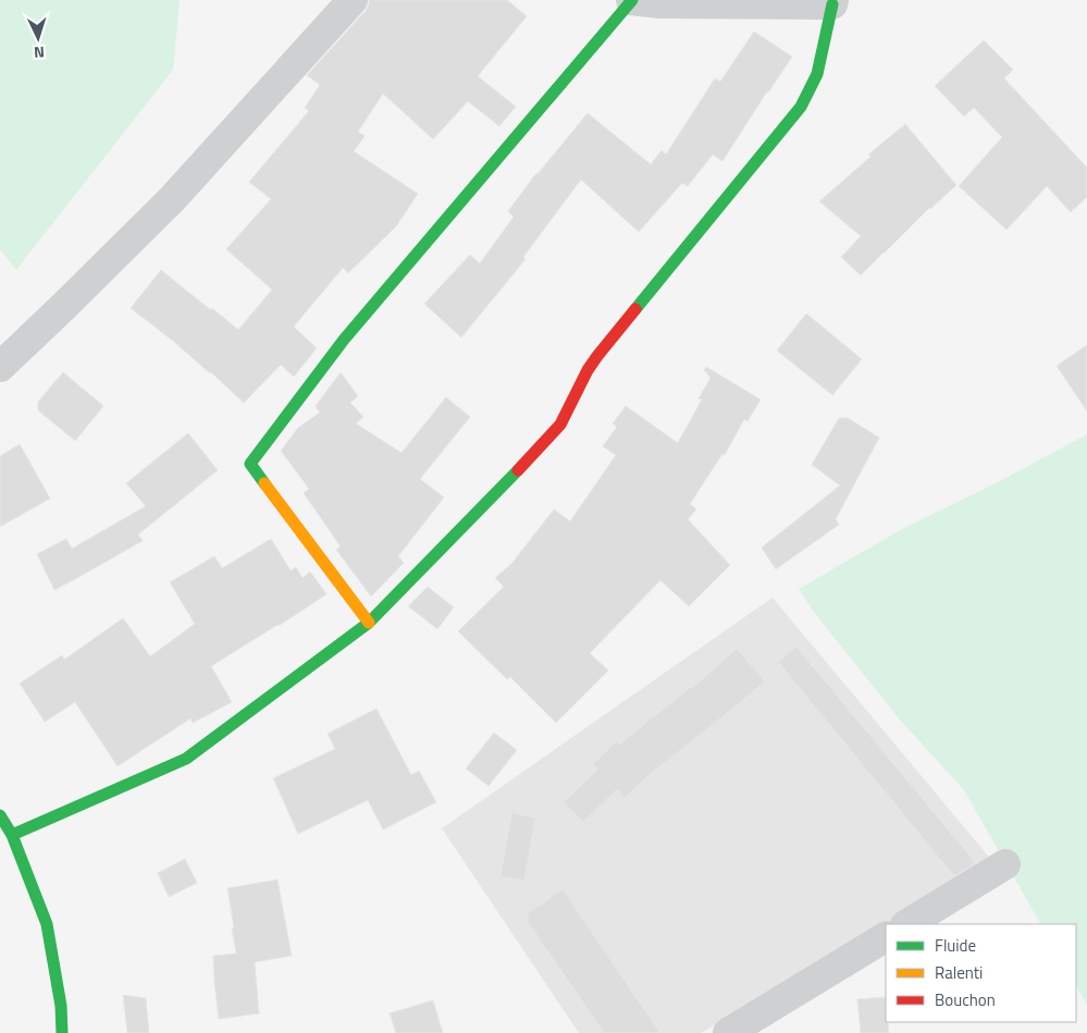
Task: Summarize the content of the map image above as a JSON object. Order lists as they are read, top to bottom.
{
  "legend": ["Fluide", "Ralenti", "Bouchon"],
  "north": "bottom"
}
